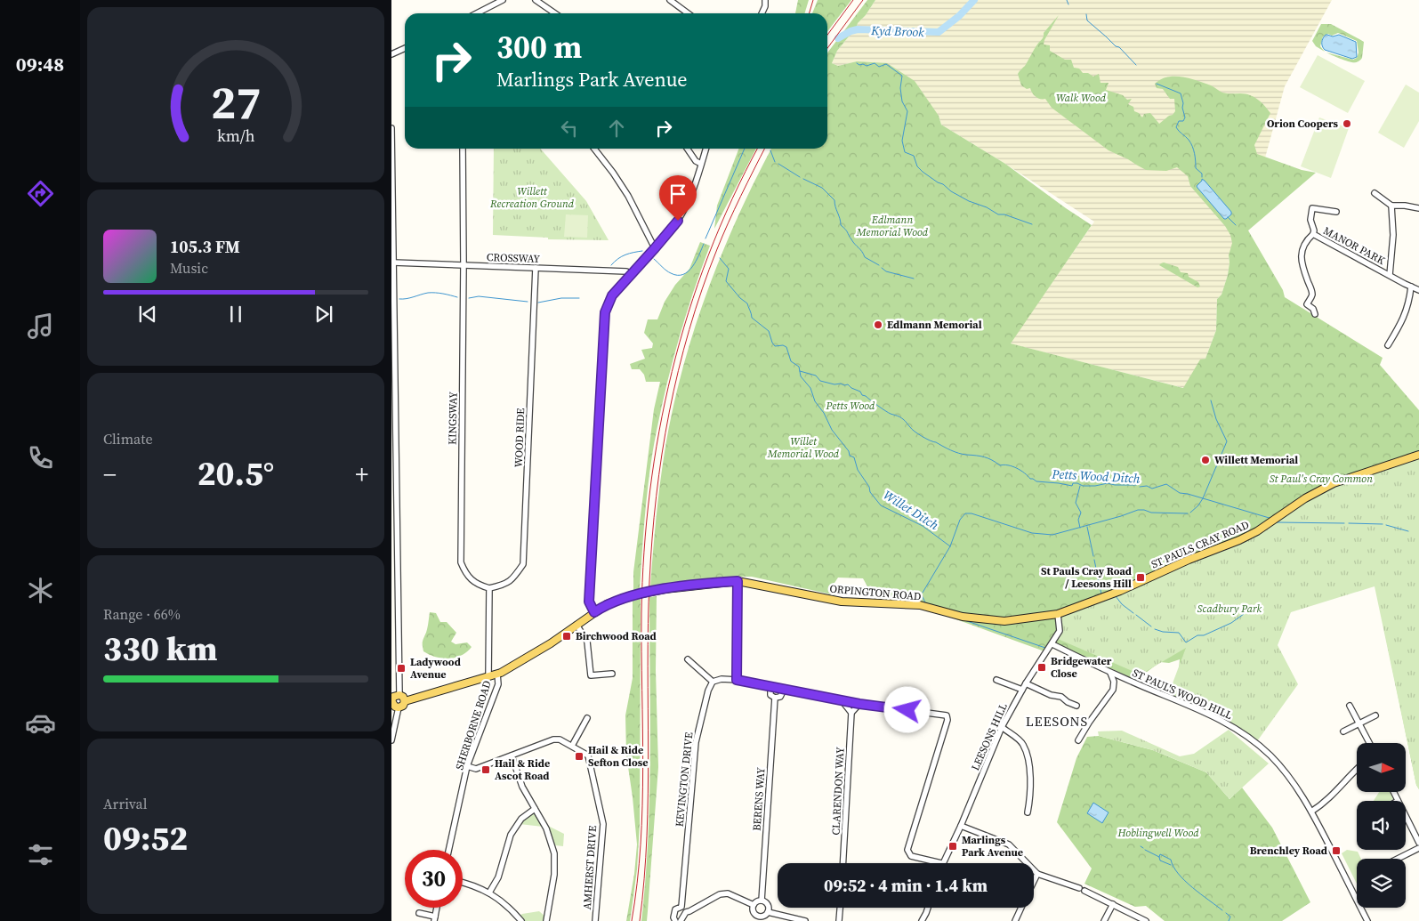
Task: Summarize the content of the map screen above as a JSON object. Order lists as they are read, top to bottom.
{
  "streets": {
    "main road": ["ST PAULS CRAY ROAD", "ORPINGTON ROAD"],
    "street": [
      "MANOR PARK",
      "CROSSWAY",
      "KINGSWAY",
      "WOOD RIDE",
      "ST PAUL'S WOOD HILL",
      "SHERBORNE ROAD",
      "LEESONS HILL",
      "KEVINGTON DRIVE",
      "CLARENDON WAY",
      "BERENS WAY",
      "AMHERST DRIVE"
    ]
  },
  "crossings": [
    ["CROSSWAY", "KINGSWAY"],
    ["CROSSWAY", "WOOD RIDE"],
    ["KINGSWAY", "WOOD RIDE"],
    ["ST PAULS CRAY ROAD", "ORPINGTON ROAD"],
    ["ST PAULS CRAY ROAD", "LEESONS HILL"],
    ["ORPINGTON ROAD", "SHERBORNE ROAD"],
    ["ORPINGTON ROAD", "LEESONS HILL"],
    ["ST PAUL'S WOOD HILL", "LEESONS HILL"]
  ],
  "districts": ["LEESONS"],
  "water": ["Kyd Brook", "Petts Wood Ditch", "Willet Ditch"],
  "parks": [
    "Walk Wood",
    "Willett Recreation Ground",
    "Edlmann Memorial Wood",
    "Petts Wood",
    "Willet Memorial Wood",
    "St Paul's Cray Common",
    "Scadbury Park",
    "Hoblingwell Wood"
  ],
  "places": {
    "other": ["Orion Coopers", "Edlmann Memorial", "Willett Memorial"],
    "transit": [
      "St Pauls Cray Road / Leesons Hill",
      "Birchwood Road",
      "Bridgewater Close",
      "Ladywood Avenue",
      "Hail & Ride Sefton Close",
      "Hail & Ride Ascot Road",
      "Marlings Park Avenue",
      "Brenchley Road"
    ]
  },
  "north": "right",
  "page": {
    "tabs": "09:48",
    "turn": ["300 m", "Marlings Park Avenue"],
    "song": ["105.3 FM", "Music"],
    "tile": [
      "Climate",
      ["Range · 66%", "330 km"],
      ["Arrival", "09:52"]
    ],
    "heat": ["−", "20.5°", "+"],
    "limit": "30",
    "trip": "09:52 · 4 min · 1.4 km",
    "gauge": ["27", "km/h"]
  }
}
